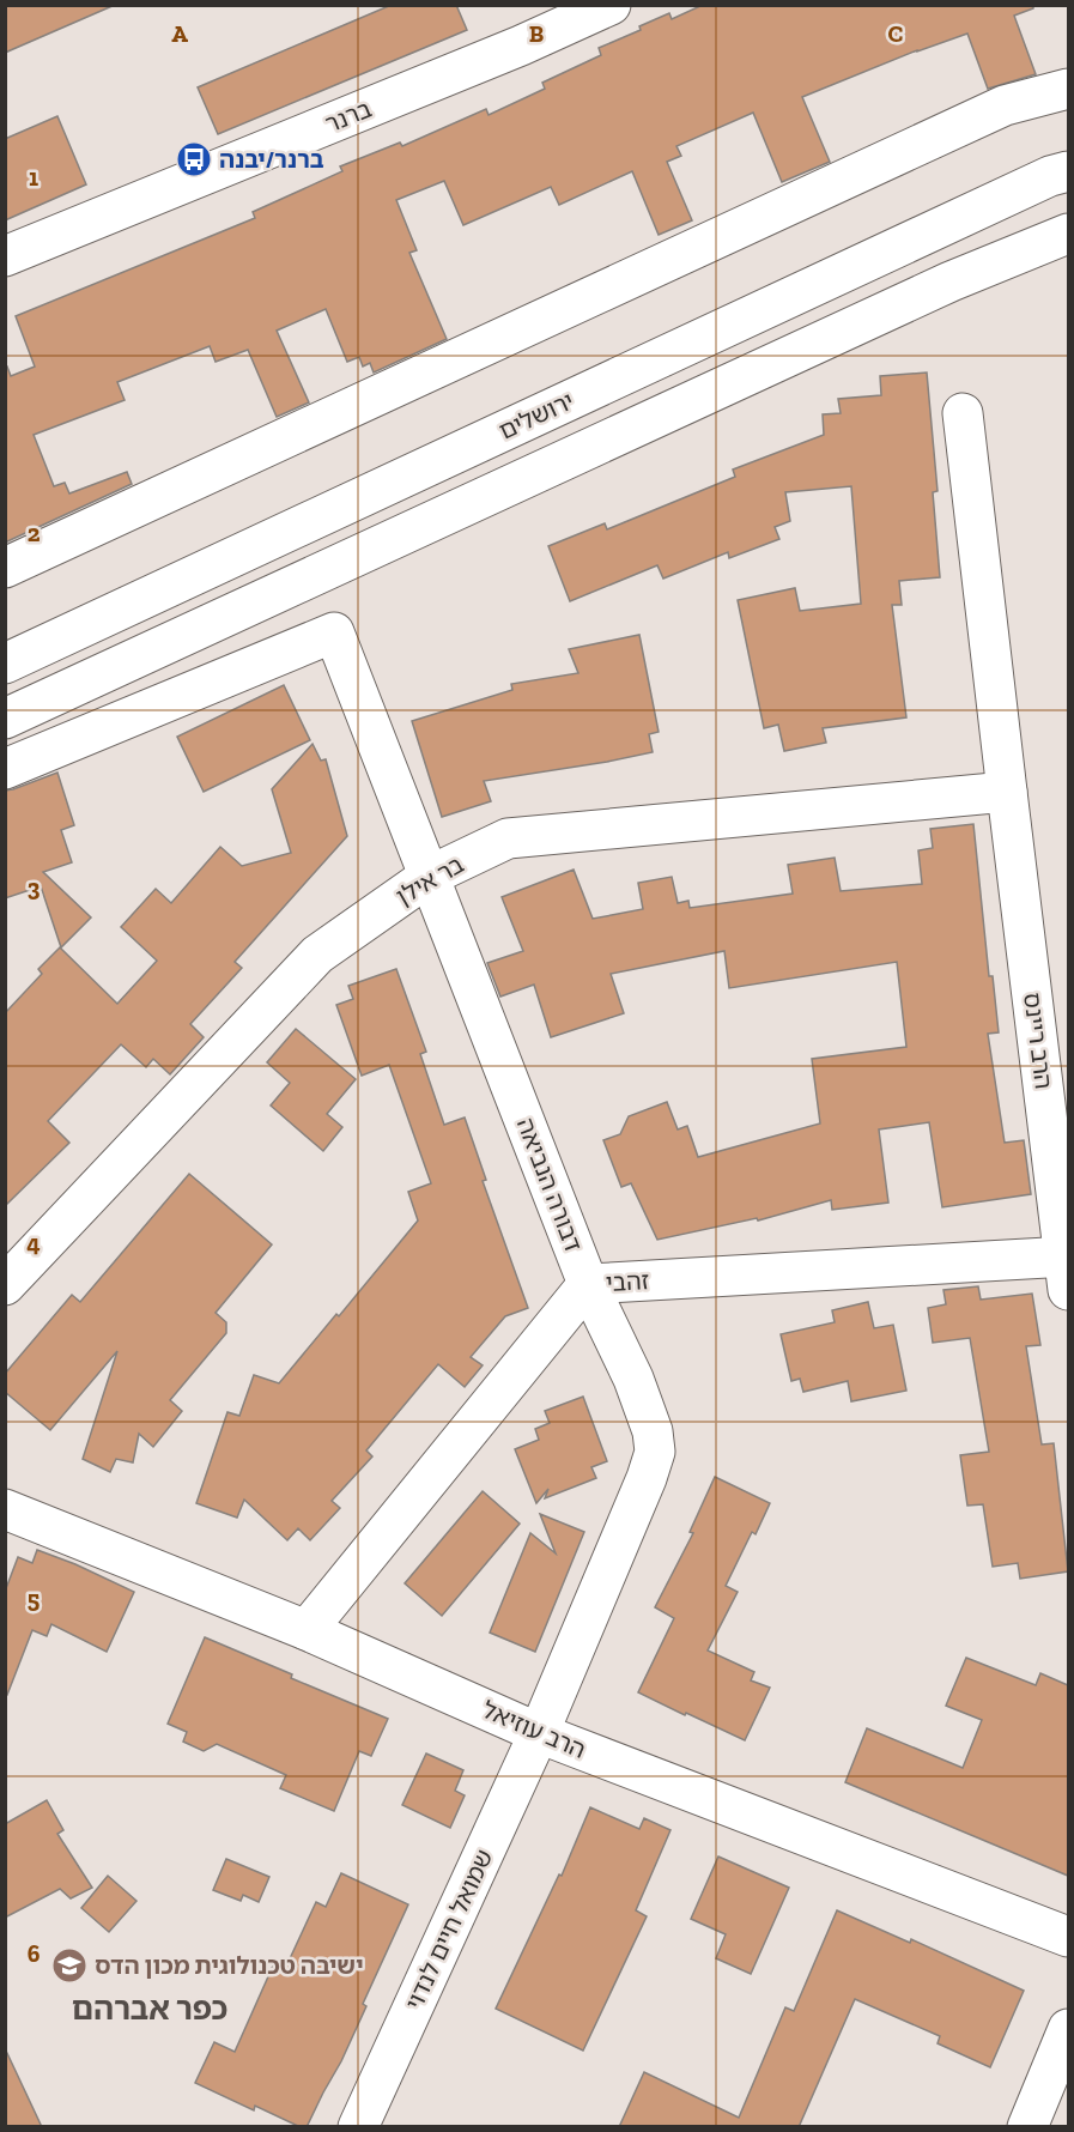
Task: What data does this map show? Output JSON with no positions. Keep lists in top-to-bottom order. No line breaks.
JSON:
{"streets":{"main road":["ברנר","ירושלים","בר אילן","הרב ריינס","דבורה הנביאה","זהבי","הרב עוזיאל","שמואל חיים לנדוי"]},"crossings":[["בר אילן","הרב ריינס"],["בר אילן","דבורה הנביאה"],["הרב ריינס","זהבי"],["דבורה הנביאה","זהבי"],["דבורה הנביאה","הרב עוזיאל"],["דבורה הנביאה","שמואל חיים לנדוי"],["זהבי","הרב עוזיאל"],["הרב עוזיאל","שמואל חיים לנדוי"]],"districts":["כפר אברהם"],"places":{"bus stop":["ברנר/יבנה"],"school or university":["ישיבה טכנולוגית מכון הדס"]},"grid":{"columns":["A","B","C"],"rows":["1","2","3","4","5","6"]}}
